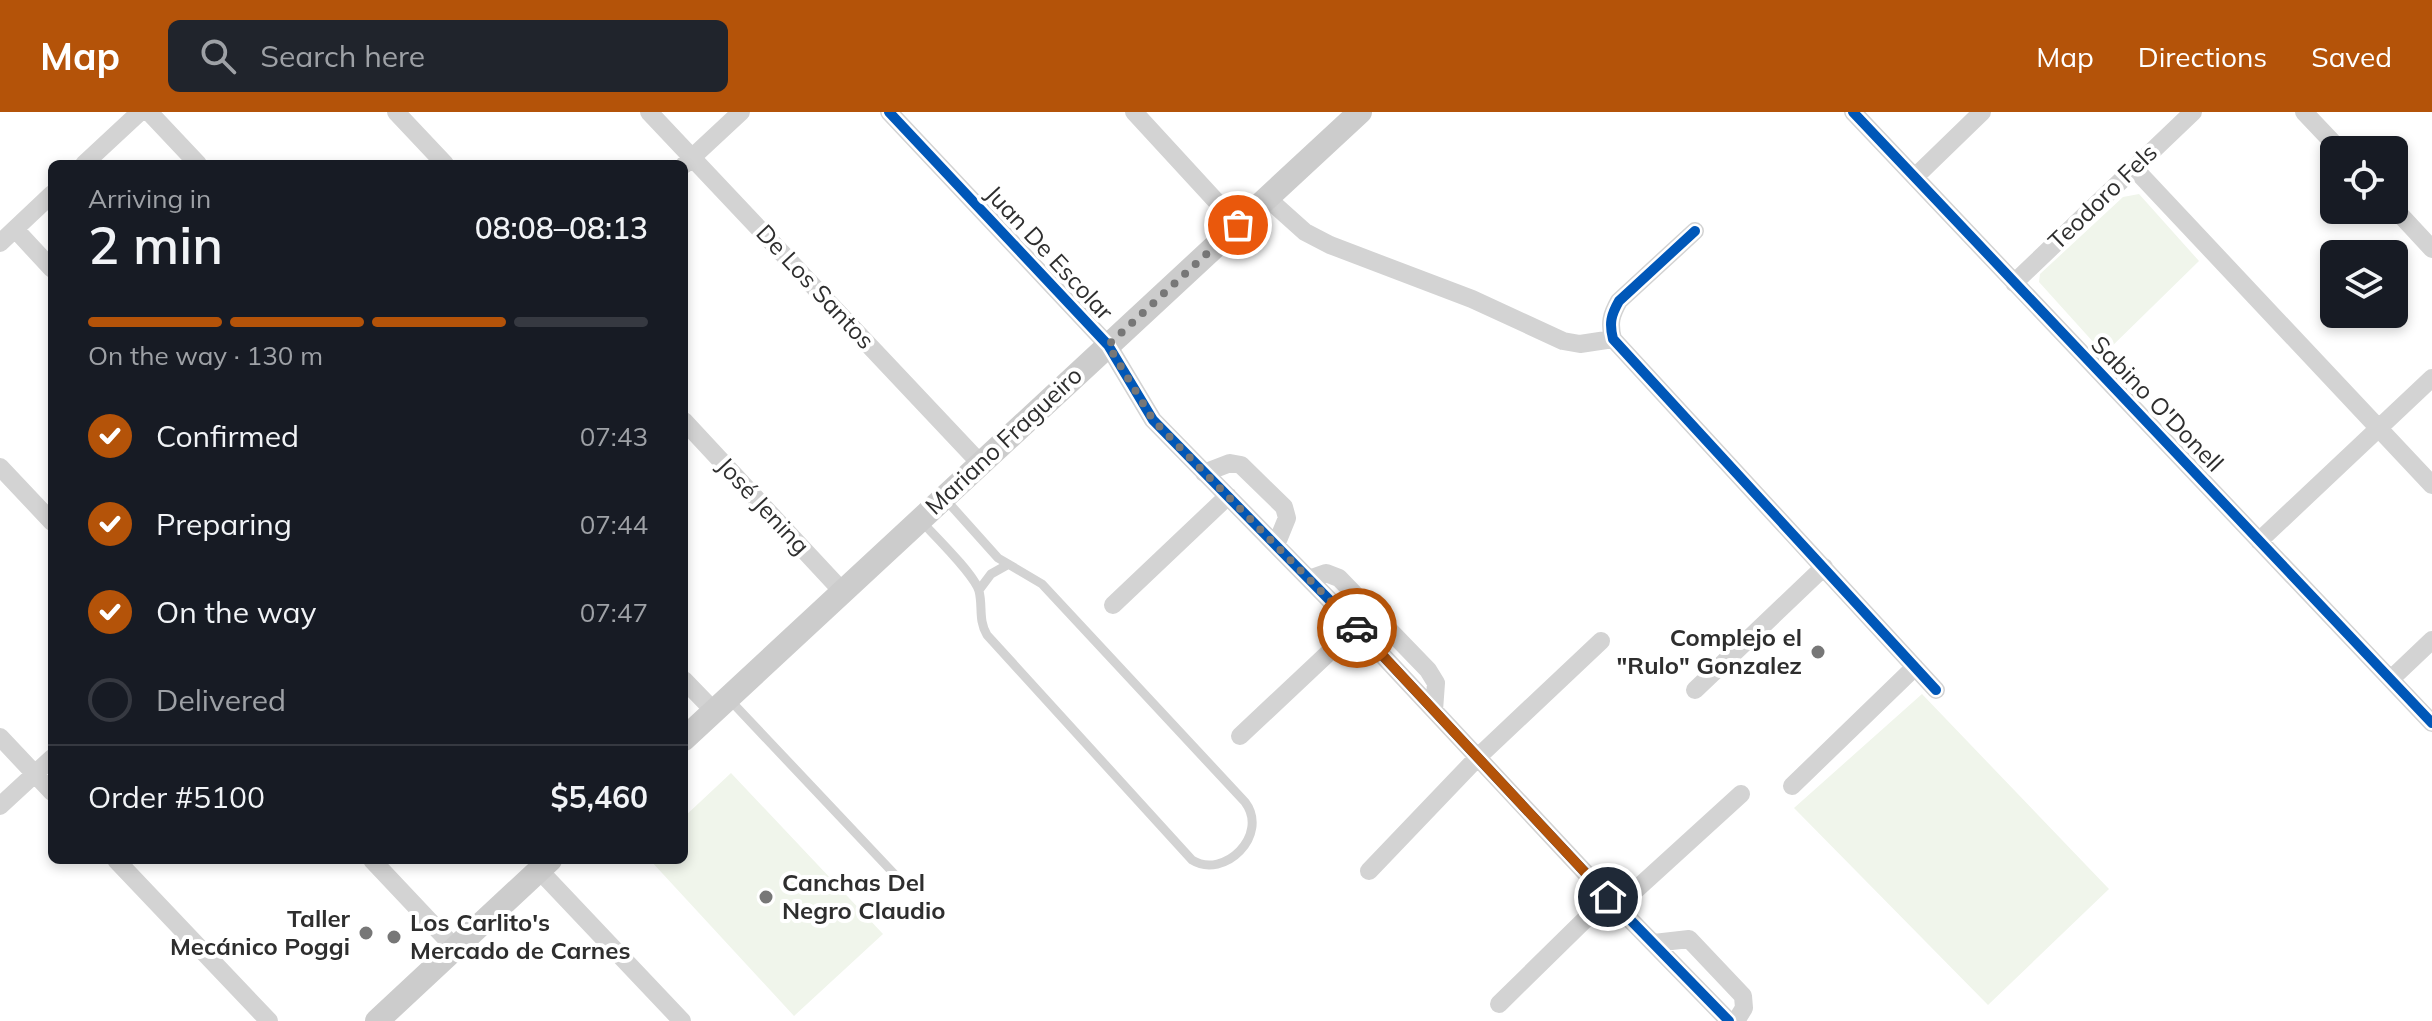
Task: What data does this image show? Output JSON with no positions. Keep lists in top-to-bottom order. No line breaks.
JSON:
{"streets":{"main road":["Mariano Fragueiro"],"street":["Teodoro Fels","Juan De Escolar","De Los Santos","Sabino O'Donell","José Jening"]},"crossings":[["Teodoro Fels","Sabino O'Donell"],["Juan De Escolar","Mariano Fragueiro"],["De Los Santos","Mariano Fragueiro"],["Mariano Fragueiro","José Jening"]],"places":["Complejo el \"Rulo\" Gonzalez","Canchas Del Negro Claudio","Taller Mecánico Poggi","Los Carlito's Mercado de Carnes"],"page":{"header":"Map","search":"Search here","nav":["Map","Directions","Saved"],"heading":["2 min","Arriving in","08:08–08:13"],"panel":["Order #5100","$5,460"],"bar":"On the way · 130 m","list":[["Confirmed","07:43"],["Preparing","07:44"],["On the way","07:47"],"Delivered"]}}
